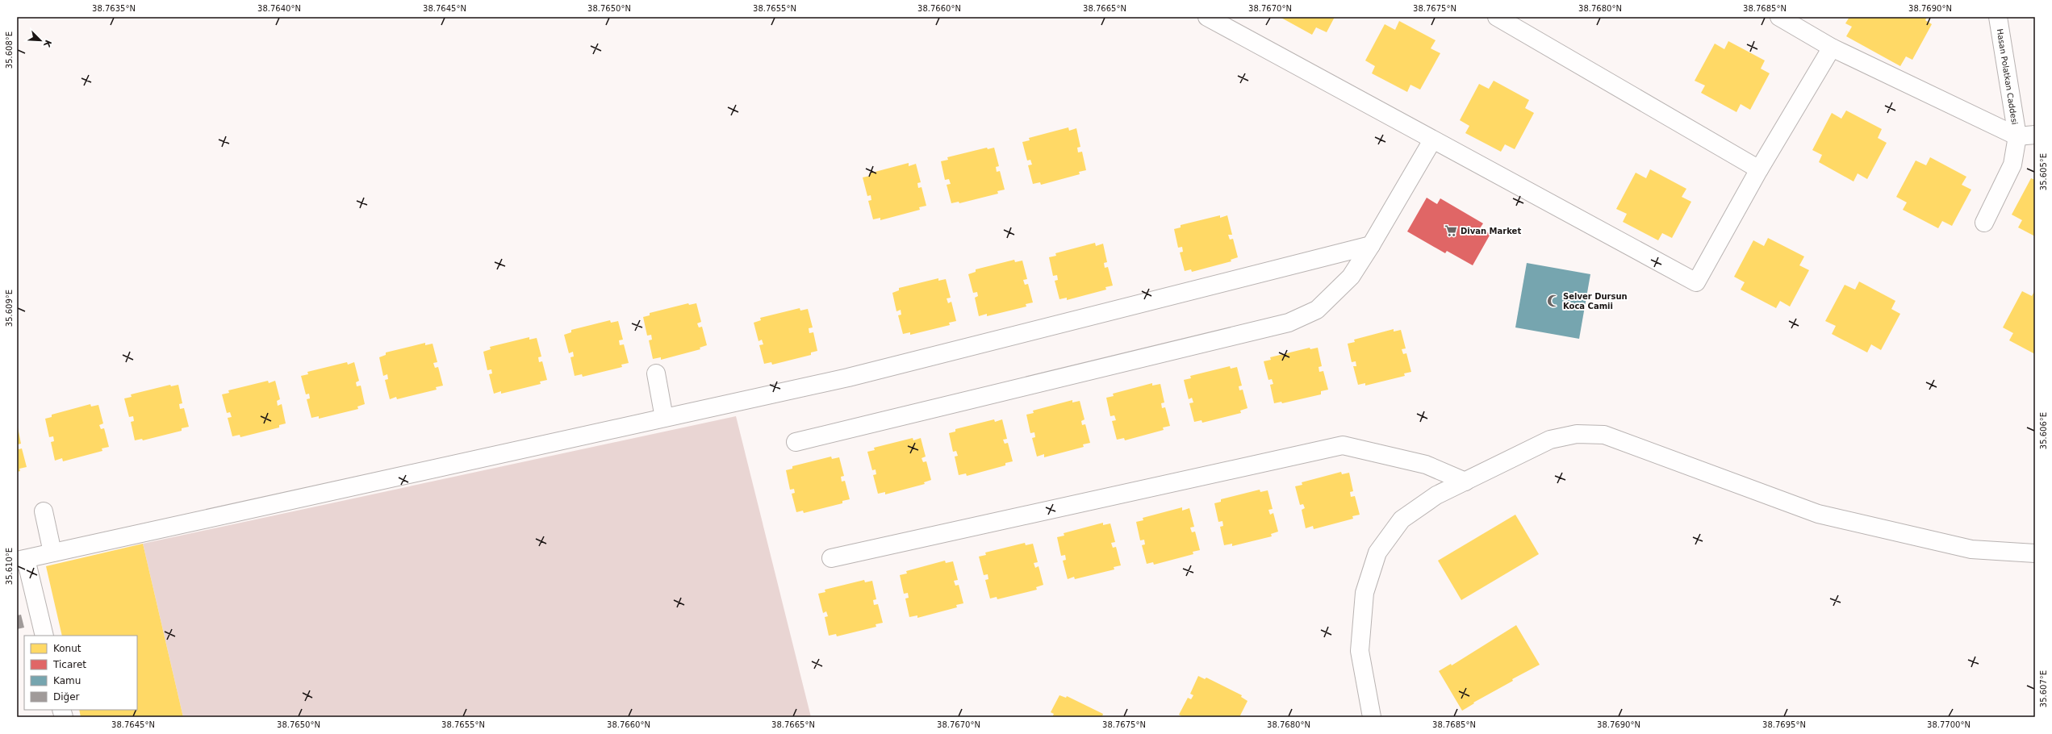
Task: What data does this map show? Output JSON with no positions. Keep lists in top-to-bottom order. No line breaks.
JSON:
{"streets":{"street":["Hasan Polatkan Caddesi"]},"places":{"supermarket":["Divan Market"],"mosque":["Selver Dursun Koca Camii"]},"legend":["Konut","Ticaret","Kamu","Diğer"],"north":"bottom right","coordinates":["38.7635°N","38.7640°N","38.7645°N","38.7650°N","38.7655°N","38.7660°N","38.7665°N","38.7670°N","38.7675°N","38.7680°N","38.7685°N","38.7690°N","35.608°E","35.605°E","35.609°E","35.606°E","35.610°E","35.607°E","38.7695°N","38.7700°N"]}
